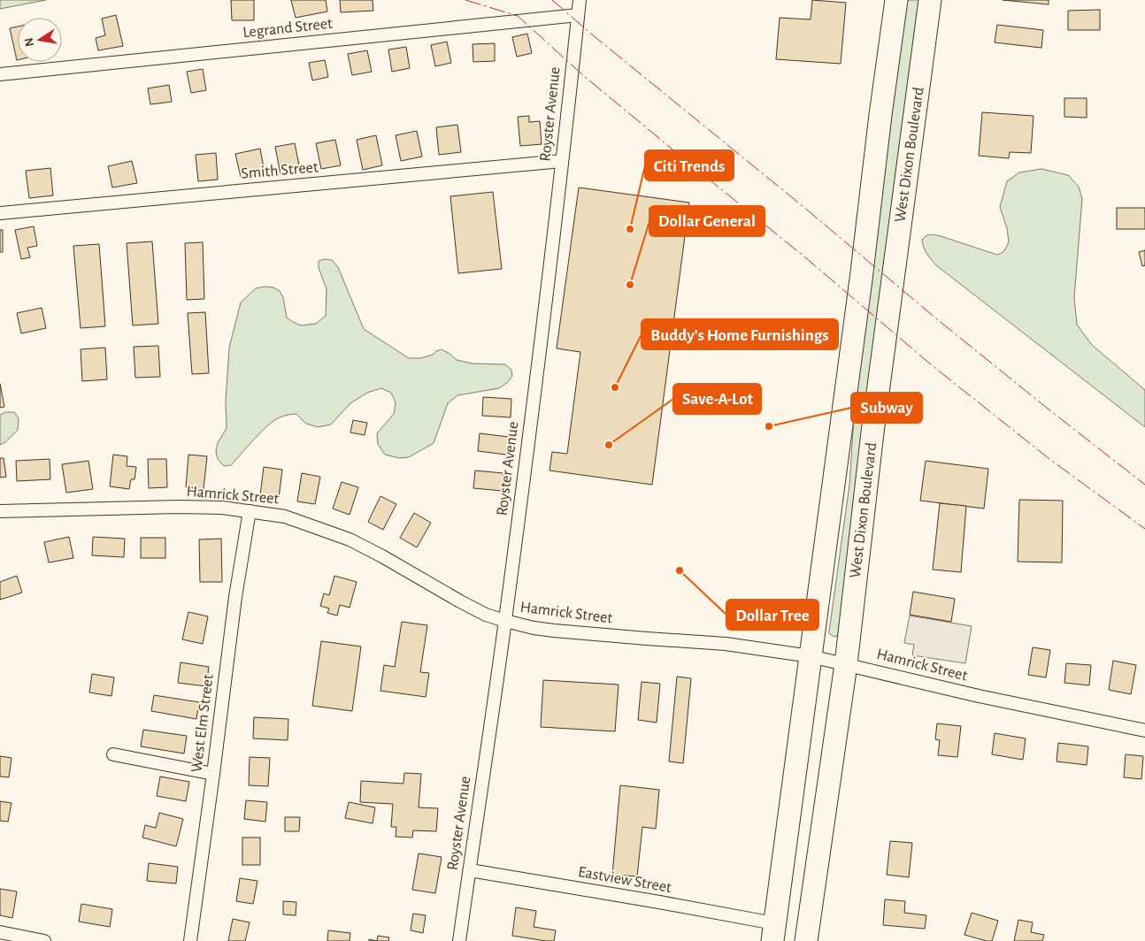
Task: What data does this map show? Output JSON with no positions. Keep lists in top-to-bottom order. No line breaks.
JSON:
{"streets":{"highway":["West Dixon Boulevard"],"street":["Legrand Street","Royster Avenue","Smith Street","Hamrick Street","West Elm Street","Eastview Street"]},"crossings":[["Legrand Street","Royster Avenue"],["Royster Avenue","Smith Street"],["Royster Avenue","Hamrick Street"],["Royster Avenue","Eastview Street"],["West Dixon Boulevard","Hamrick Street"],["West Dixon Boulevard","Eastview Street"],["Hamrick Street","West Elm Street"]],"places":["Citi Trends","Dollar General","Buddy's Home Furnishings","Subway","Save-A-Lot","Dollar Tree"],"north":"left"}
